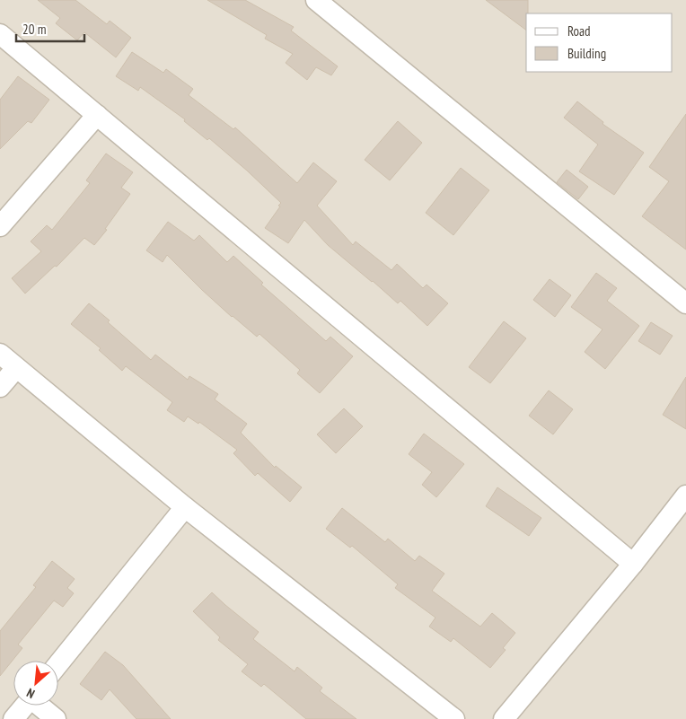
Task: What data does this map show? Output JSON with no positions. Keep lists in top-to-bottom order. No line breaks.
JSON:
{"legend":["Road","Building"],"scale_bar":"20 m","north":"bottom left"}
